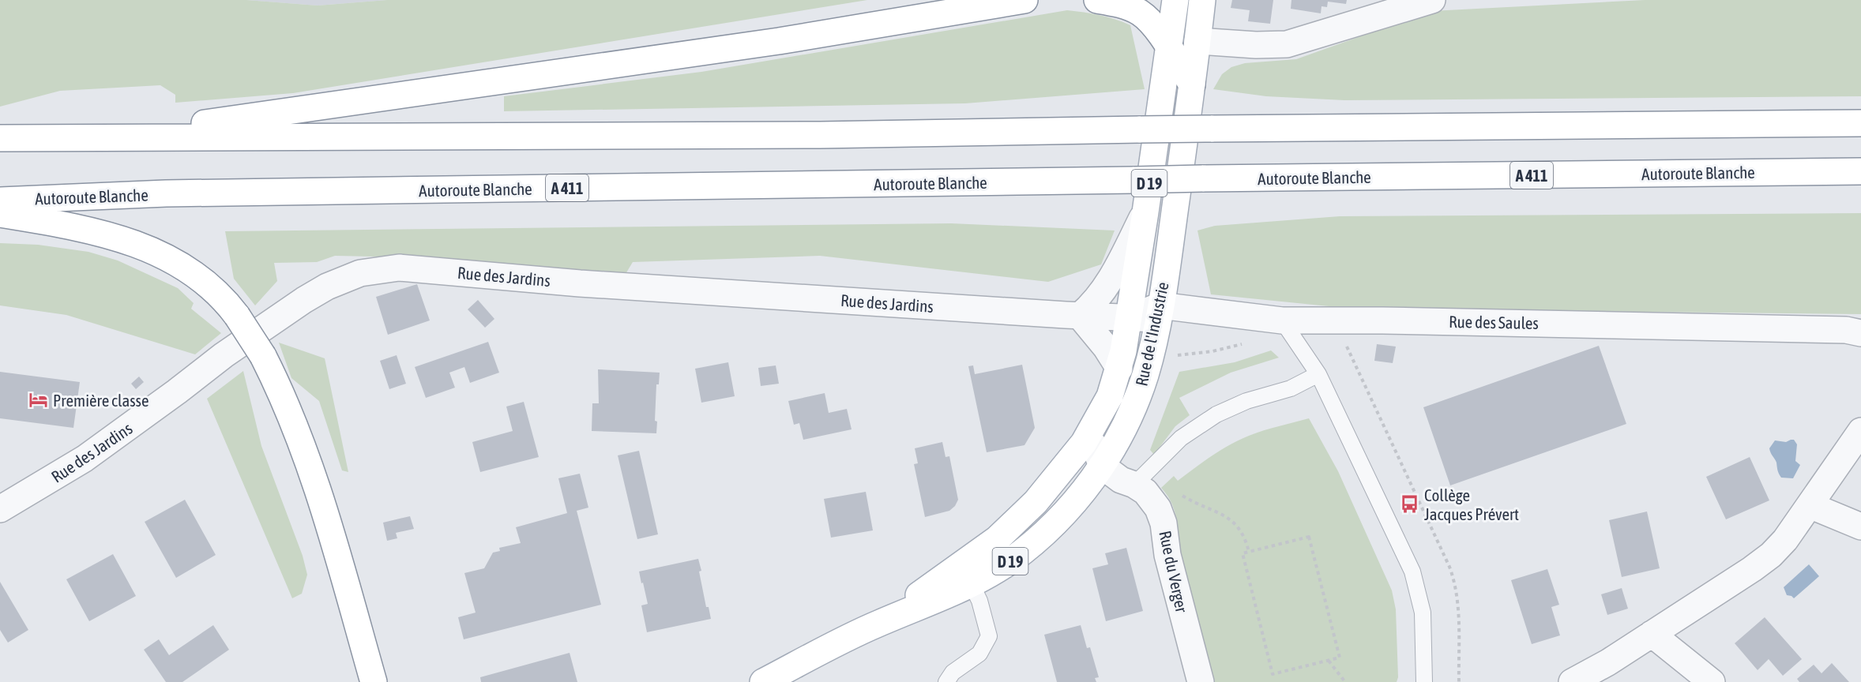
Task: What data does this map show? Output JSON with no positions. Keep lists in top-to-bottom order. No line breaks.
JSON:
{"streets":{"main road":["Autoroute Blanche","A 411","D 19","Rue de l'Industrie"],"street":["Rue des Jardins","Rue des Saules","Rue du Verger"]},"crossings":[["Rue des Jardins","Rue des Saules"],["Rue des Jardins","Rue de l'Industrie"],["Rue des Saules","Rue de l'Industrie"],["Rue de l'Industrie","Rue du Verger"]],"places":{"hotel":["Première classe"],"bus stop":["Collège Jacques Prévert"]}}
